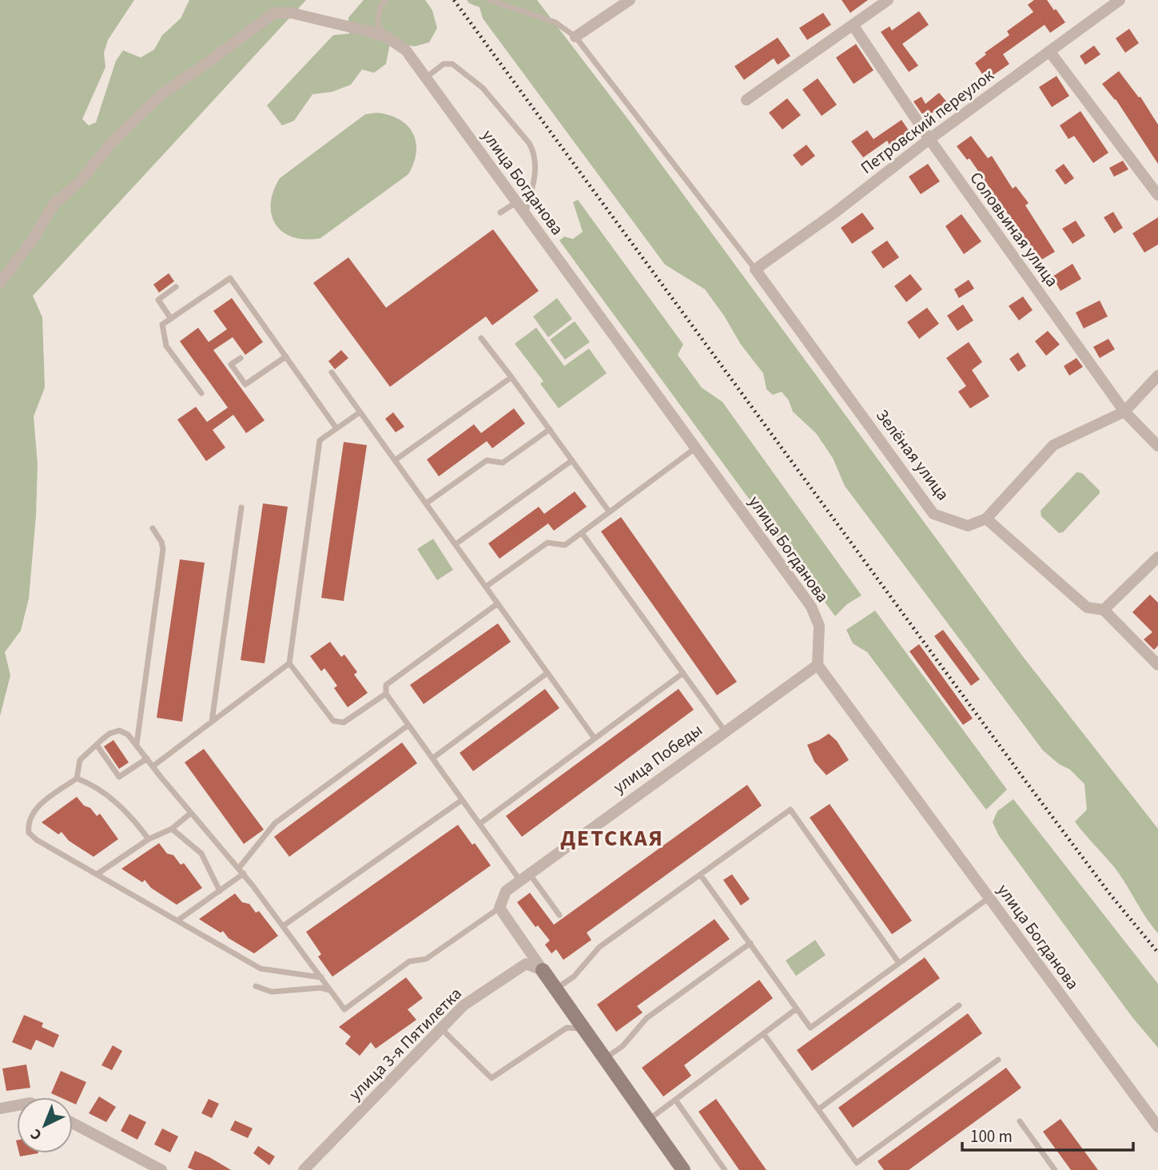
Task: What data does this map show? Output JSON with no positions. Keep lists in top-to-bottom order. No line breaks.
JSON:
{"streets":{"street":["Петровский переулок","улица Богданова","Соловьиная улица","Зелёная улица","улица Победы","улица 3-я Пятилетка"]},"crossings":[["Петровский переулок","Соловьиная улица"],["Петровский переулок","Зелёная улица"],["улица Богданова","улица Победы"]],"districts":["ДЕТСКАЯ"],"scale_bar":"100 m","north":"bottom left"}
